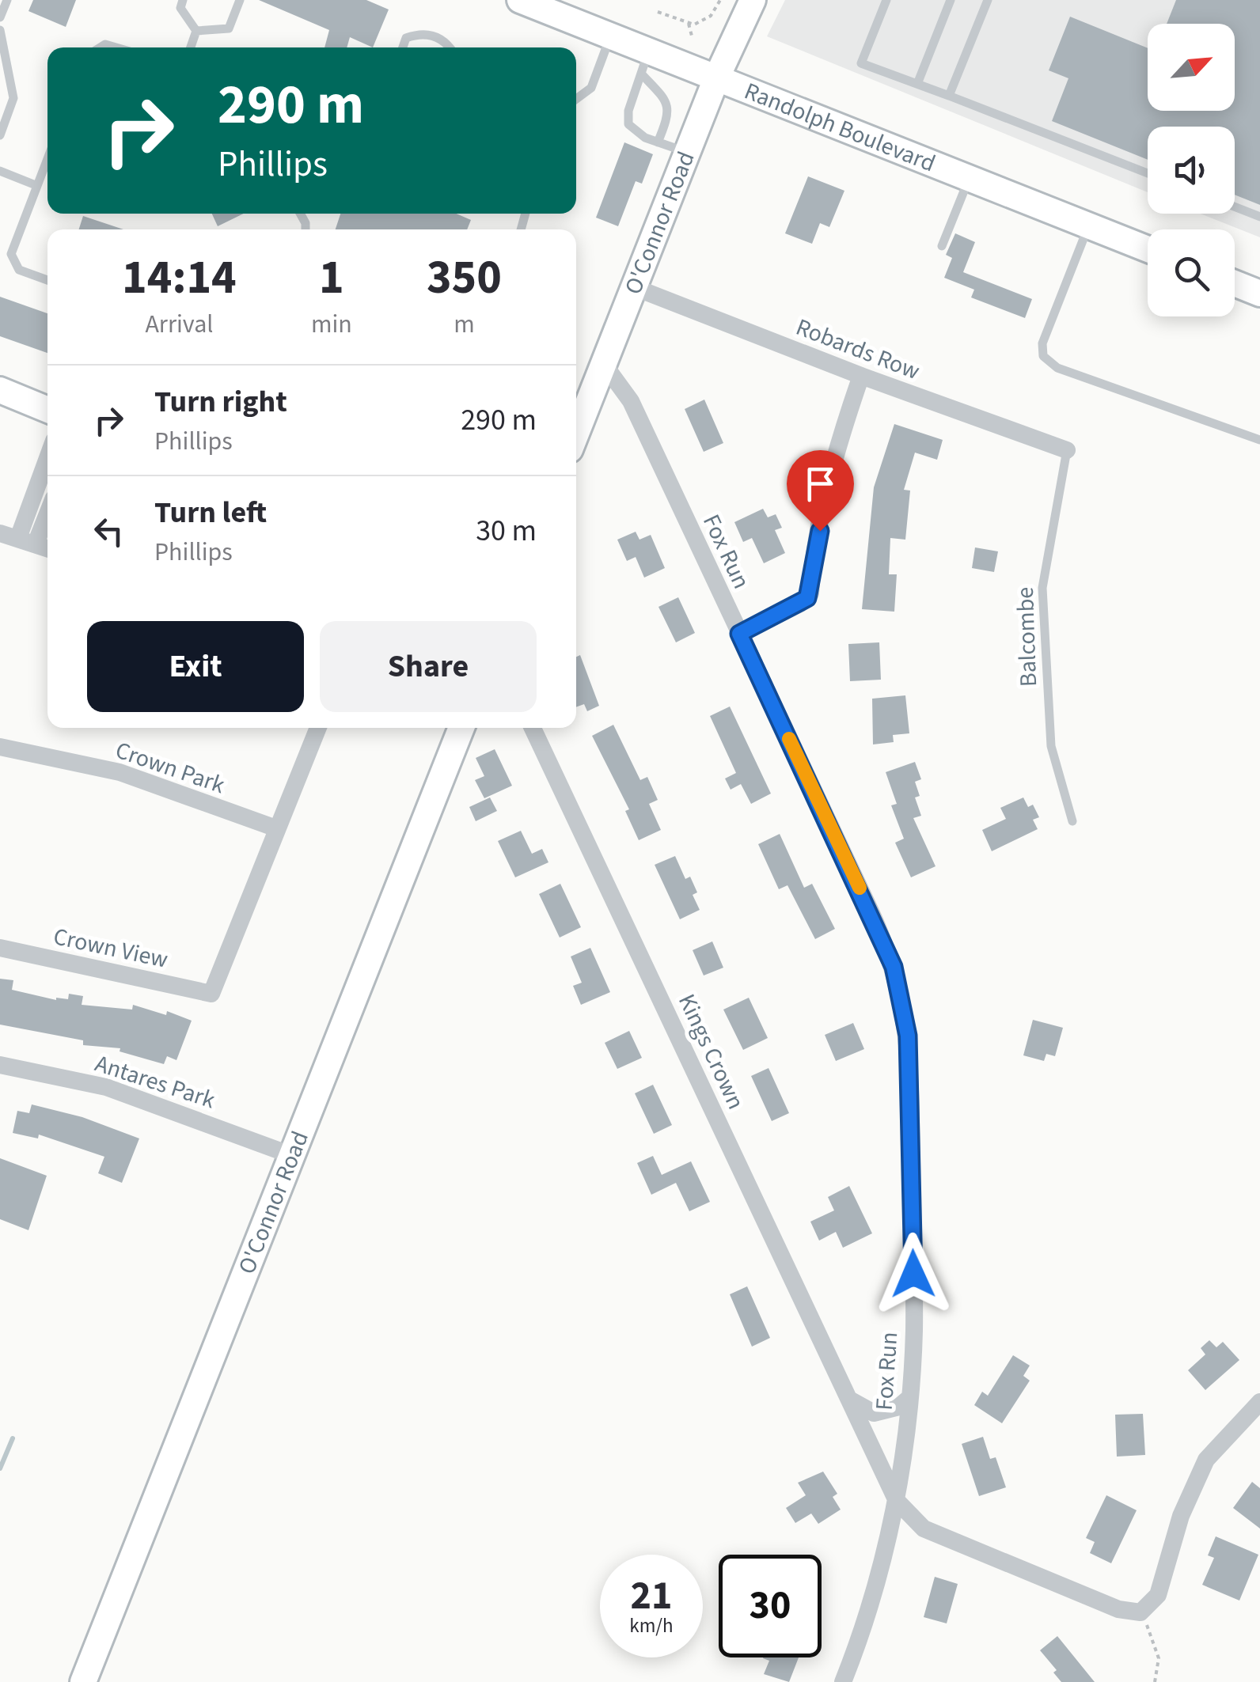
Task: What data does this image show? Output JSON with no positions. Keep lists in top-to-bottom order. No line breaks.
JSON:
{"streets":{"main road":["Randolph Boulevard","O'Connor Road"],"street":["Robards Row","Fox Run","Crown Park","Crown View","Kings Crown","Antares Park"],"lane":["Balcombe"]},"crossings":[["Randolph Boulevard","O'Connor Road"],["O'Connor Road","Robards Row"],["O'Connor Road","Fox Run"],["O'Connor Road","Antares Park"],["Robards Row","Balcombe"],["Fox Run","Kings Crown"],["Crown Park","Crown View"]],"north":"top right","page":{"turn":["290 m","Phillips"],"eta":["14:14","Arrival","1","min","350","m"],"list":[{"name":"Turn right","note":"Phillips","value":"290 m"},{"name":"Turn left","note":"Phillips","value":"30 m"}],"buttons":["Exit","Share"],"speed":"21 km/h","limit":"30"}}
